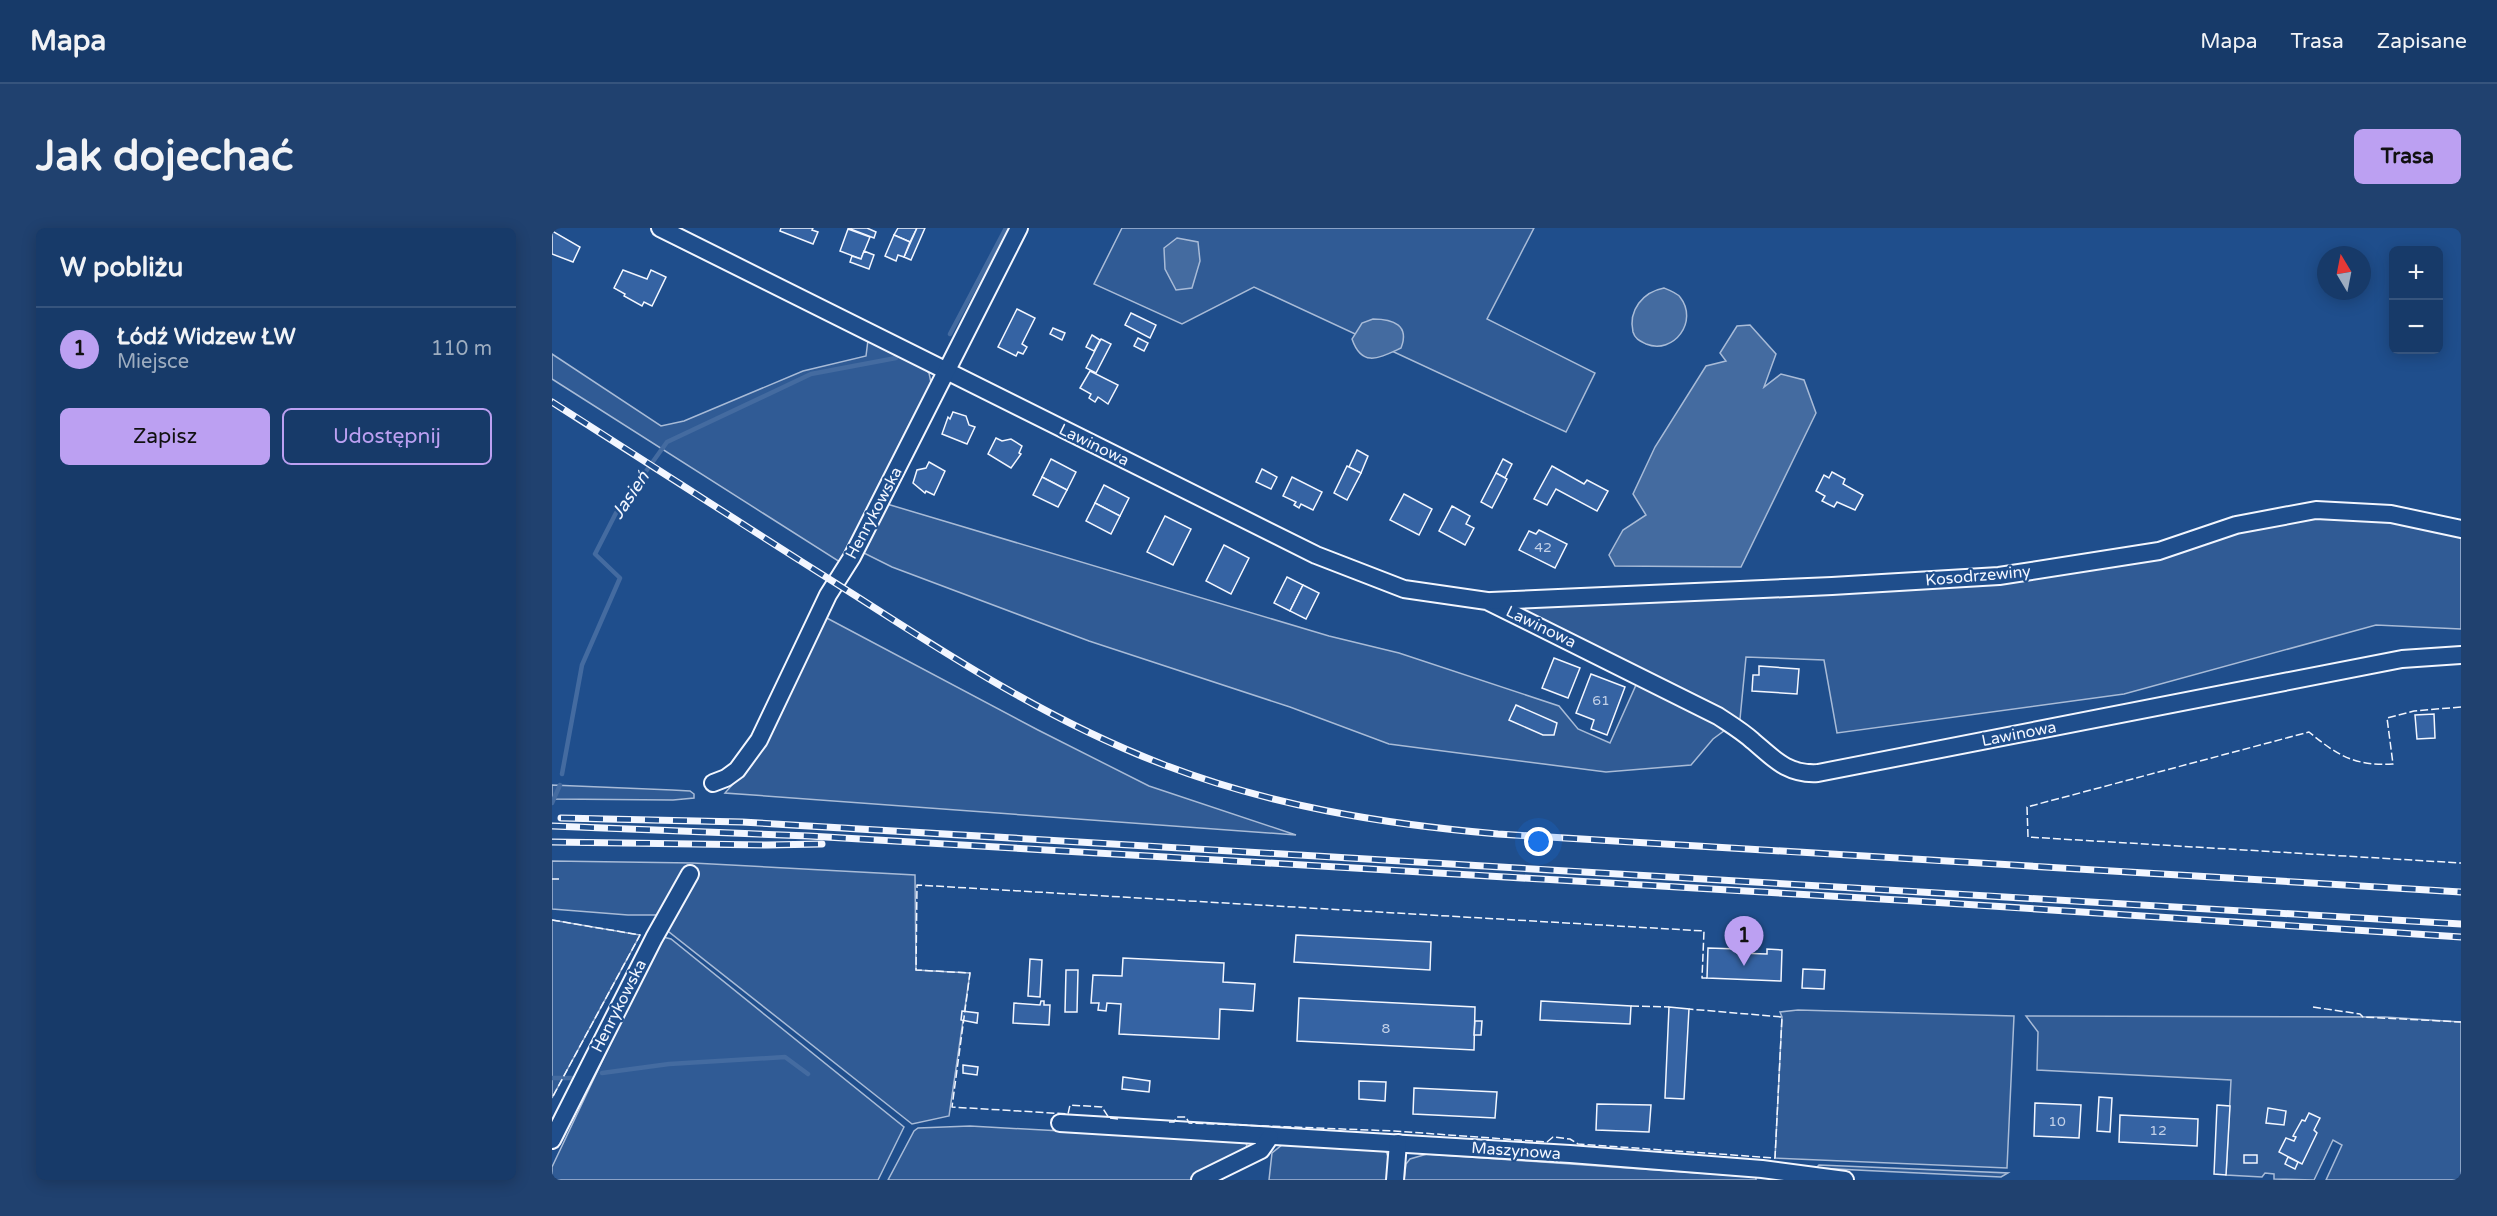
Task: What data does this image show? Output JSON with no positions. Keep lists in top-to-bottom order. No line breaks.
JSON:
{"streets":{"street":["Lawinowa","Henrykowska","Kosodrzewiny","Maszynowa"]},"crossings":[["Lawinowa","Henrykowska"],["Lawinowa","Kosodrzewiny"]],"water":["Jasień"],"house_numbers":["42","61","8","10","12"],"north":"top","page":{"header":"Mapa","nav":["Mapa","Trasa","Zapisane"],"buttons":["Trasa",["Zapisz","Udostępnij"]],"title":"Jak dojechać","heading":"W pobliżu","map_buttons":["+","−"],"list":[{"mark":"1","name":"Łódź Widzew ŁW","note":"Miejsce","value":"110 m"}],"pins":"1"}}
